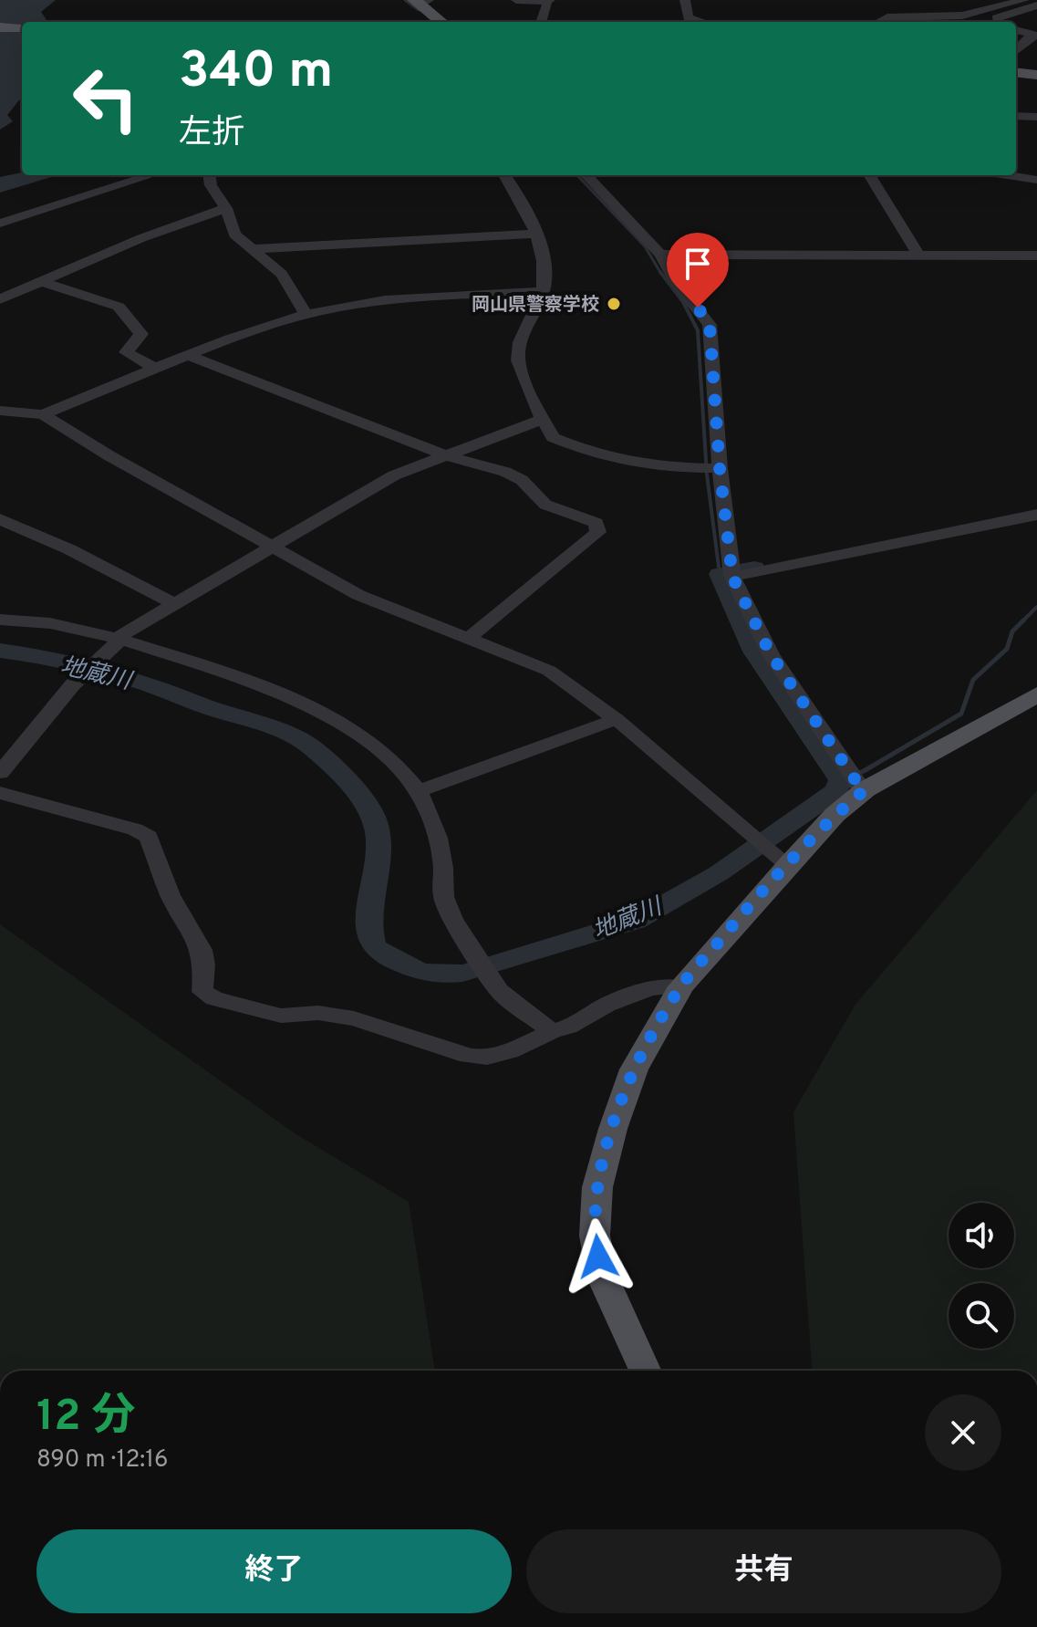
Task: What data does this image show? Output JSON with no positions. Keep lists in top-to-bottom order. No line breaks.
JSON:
{"water":["地蔵川"],"places":["岡山県警察学校"],"page":{"turn":["340 m","左折"],"heading":["12 分","890 m · 12:16"],"buttons":["終了","共有"]}}
